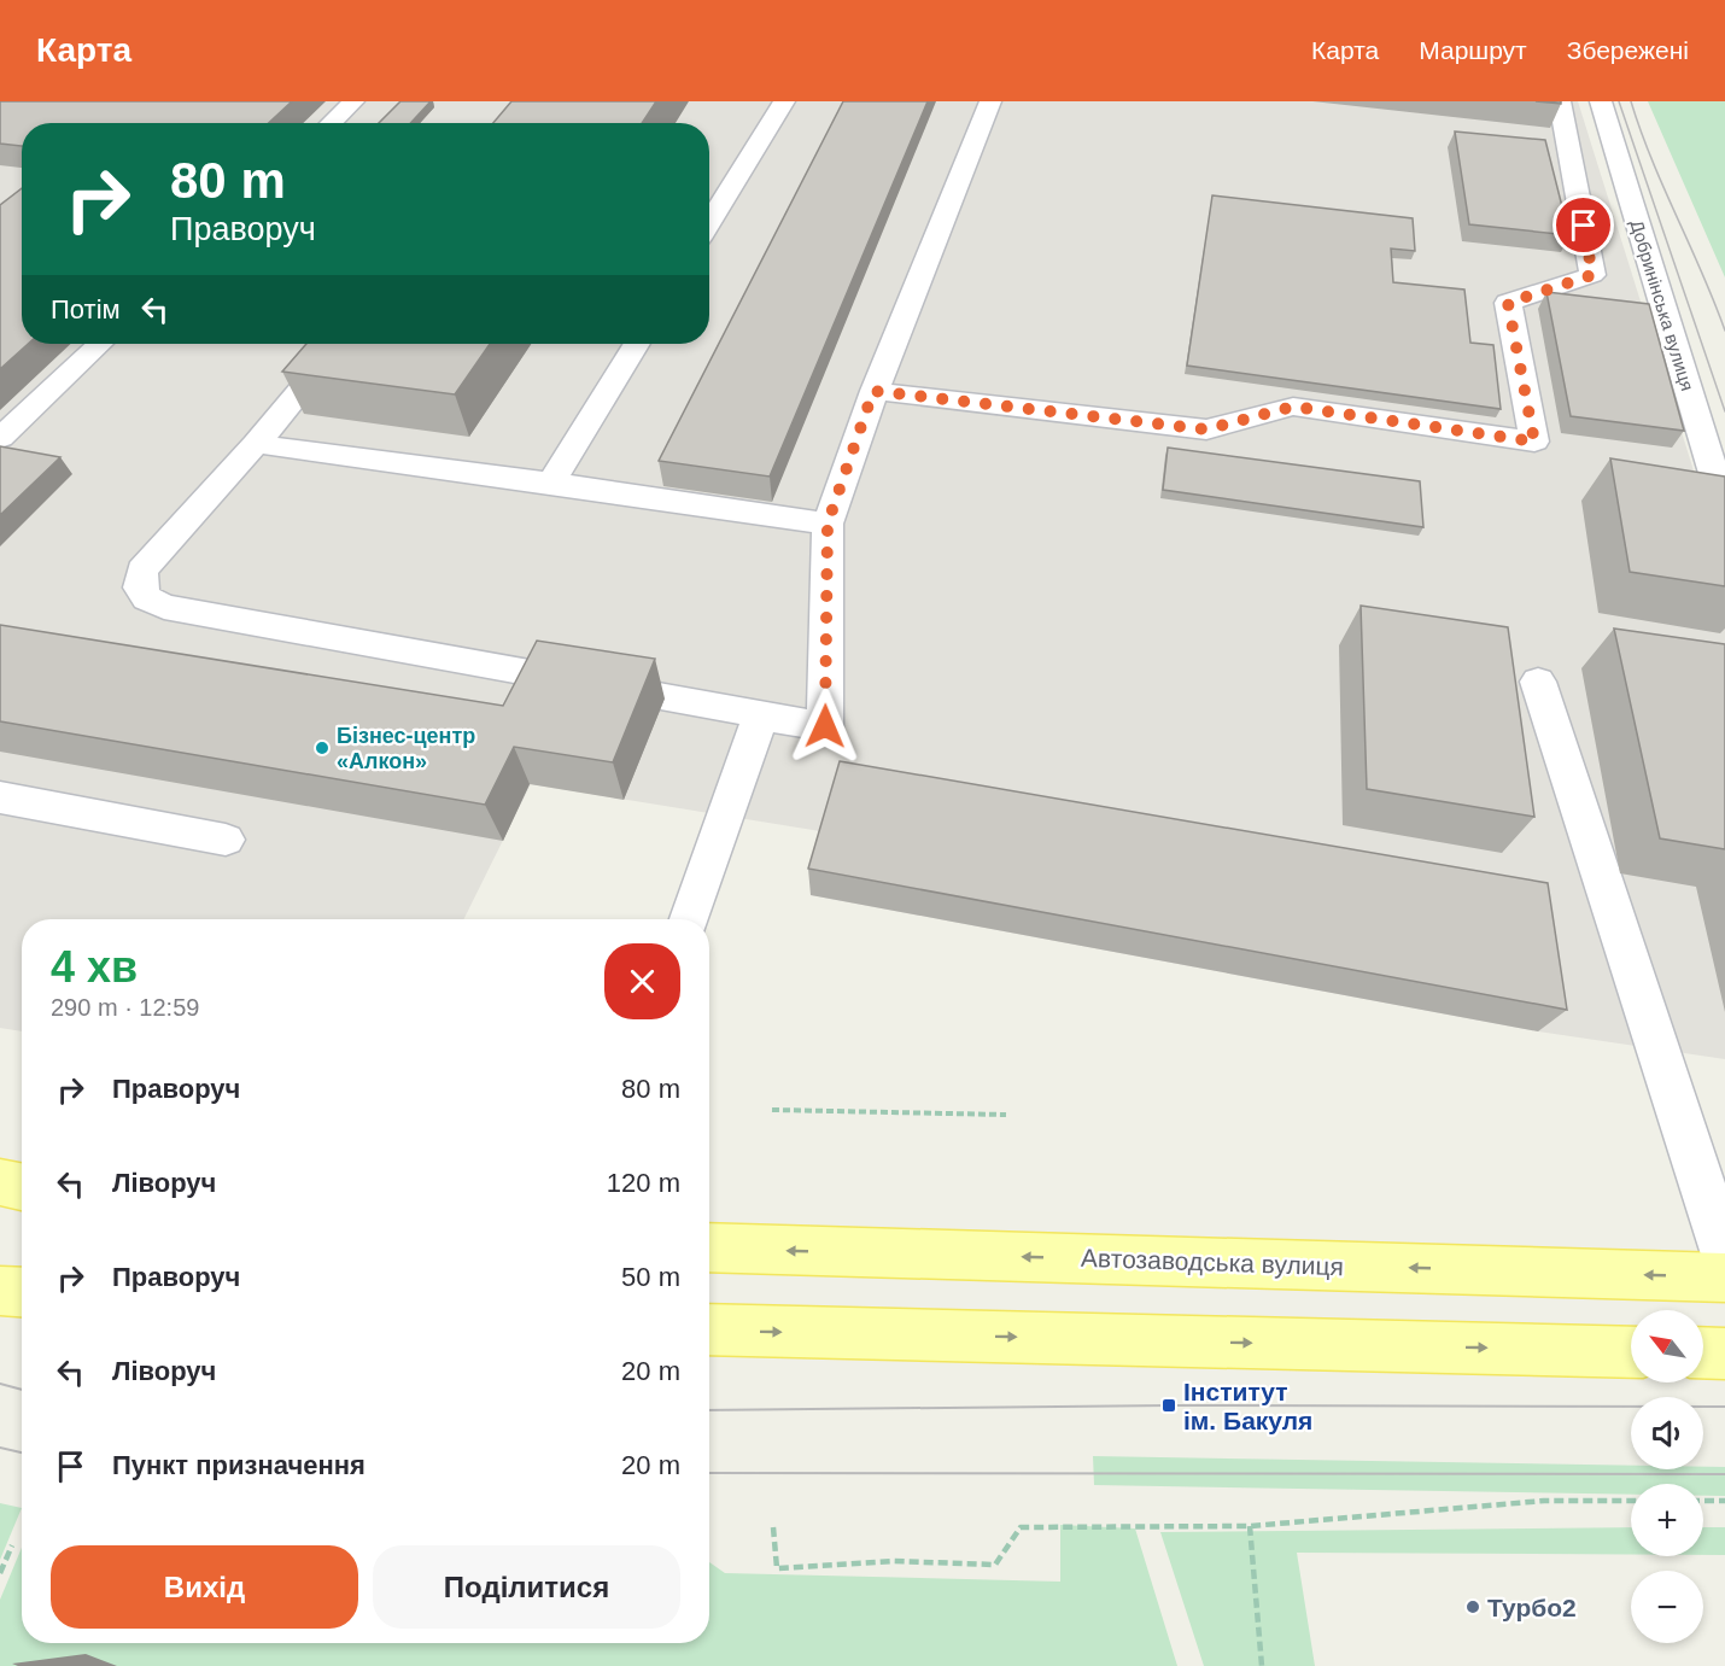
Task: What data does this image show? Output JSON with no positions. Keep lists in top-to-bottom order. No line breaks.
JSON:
{"streets":{"main road":["Автозаводська вулиця"],"street":["Добринінська вулиця"]},"places":{"other":["Бізнес-центр «Алкон»","Турбо2"],"transit":["Інститут ім. Бакуля"]},"north":"top left","page":{"header":"Карта","nav":["Карта","Маршрут","Збережені"],"turn":["80 m","Праворуч"],"then":"Потім","heading":["4 хв","290 m · 12:59"],"list":[{"name":"Праворуч","value":"80 m"},{"name":"Ліворуч","value":"120 m"},{"name":"Праворуч","value":"50 m"},{"name":"Ліворуч","value":"20 m"},{"name":"Пункт призначення","value":"20 m"}],"map_buttons":["+","−"],"buttons":["Вихід","Поділитися"]}}
